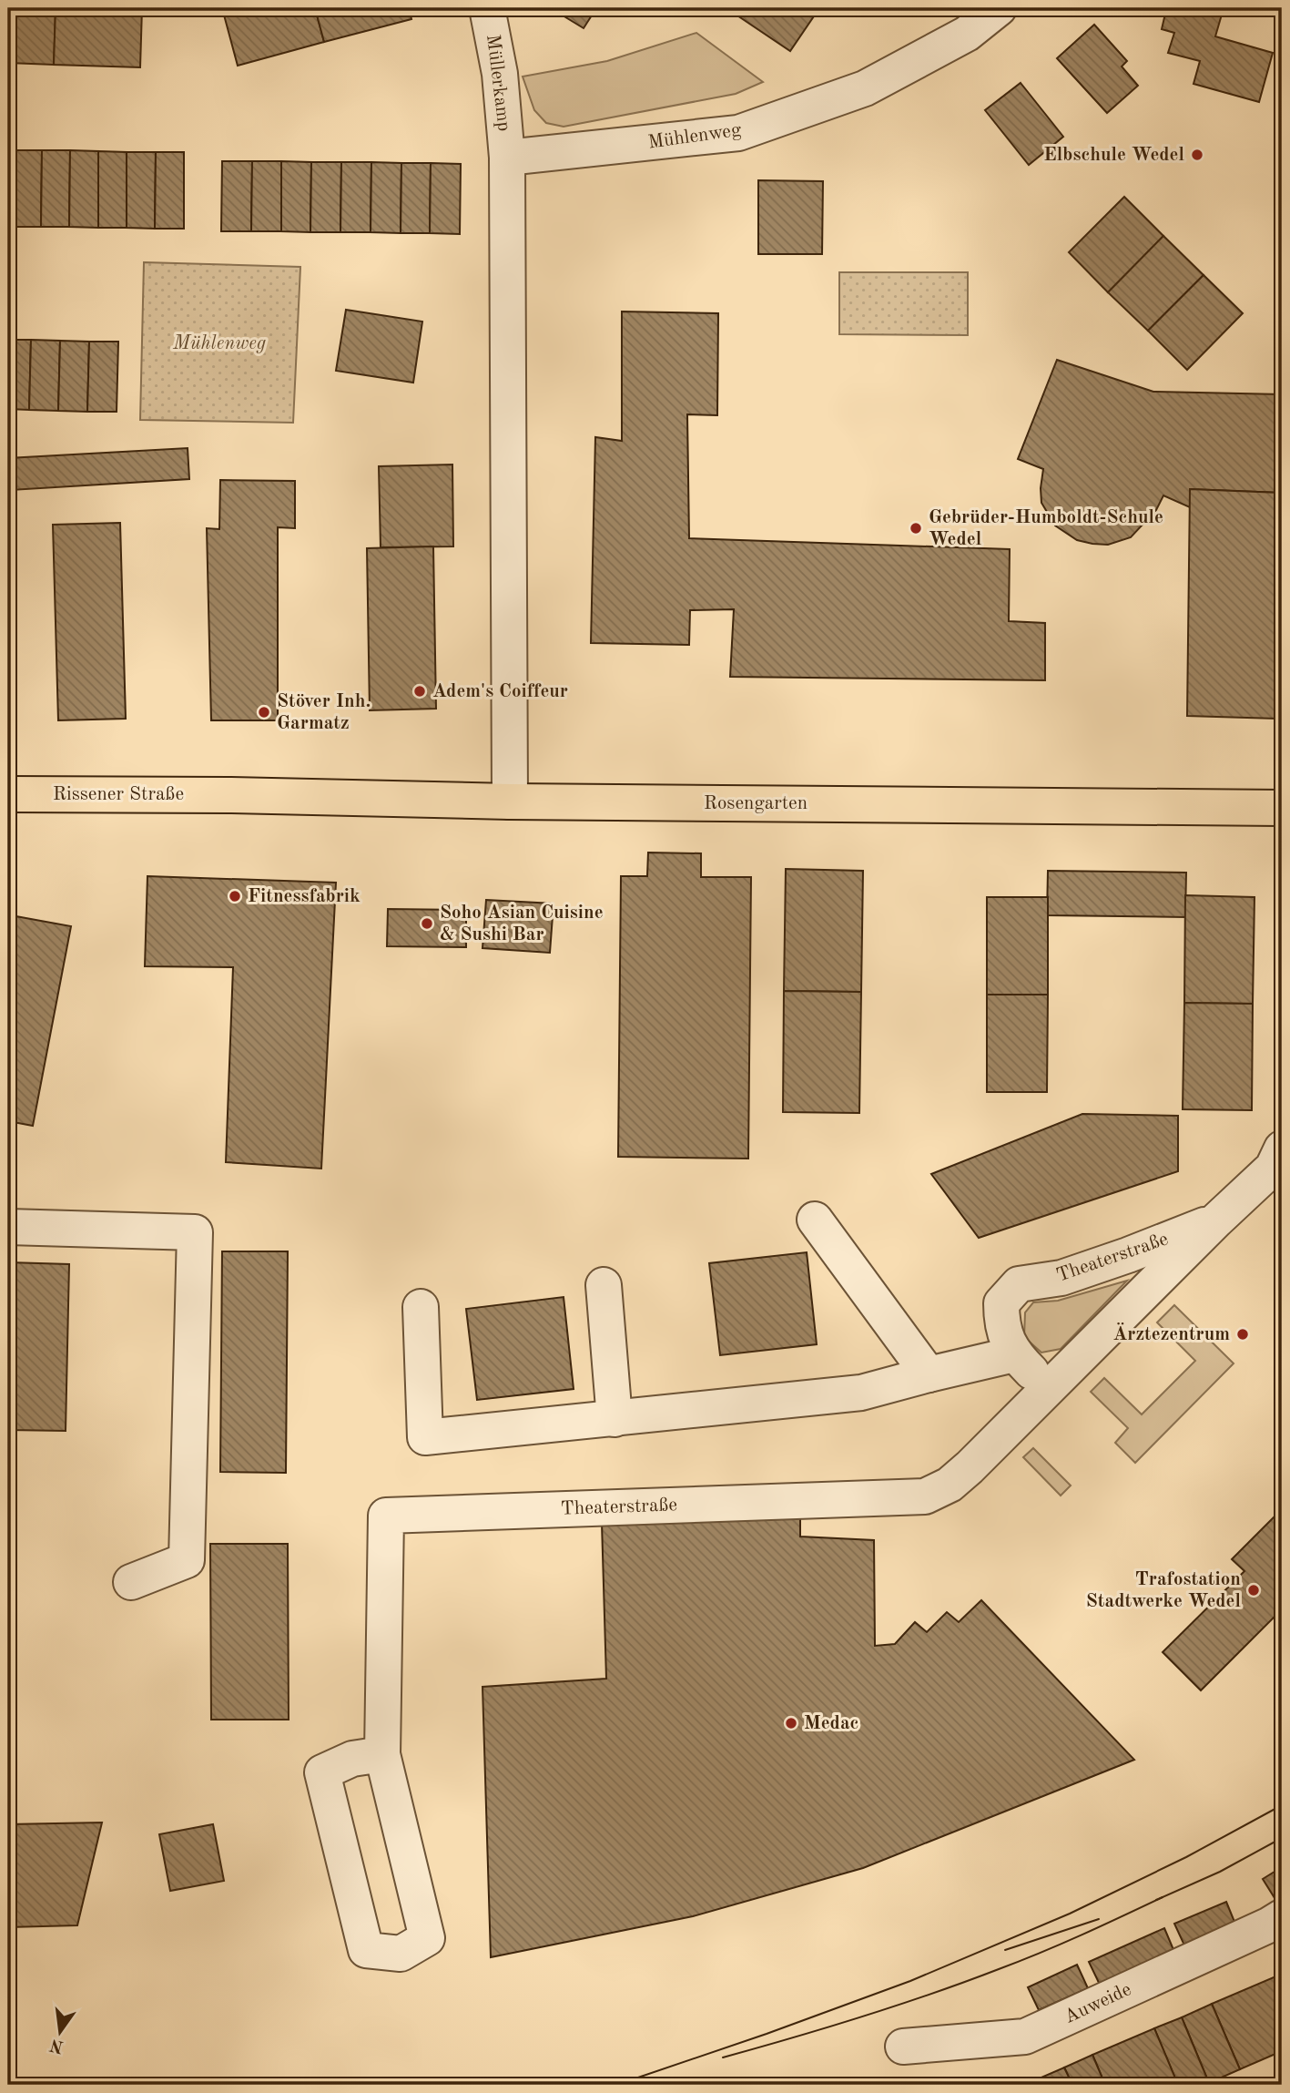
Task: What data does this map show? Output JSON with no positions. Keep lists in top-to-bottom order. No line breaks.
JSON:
{"streets":{"main road":["Rissener Straße","Rosengarten"],"street":["Müllerkamp","Mühlenweg","Theaterstraße","Auweide"]},"crossings":[["Müllerkamp","Mühlenweg"],["Rissener Straße","Rosengarten"]],"parks":["Mühlenweg"],"places":["Elbschule Wedel","Gebrüder-Humboldt-Schule Wedel","Adem's Coiffeur","Stöver Inh. Garmatz","Fitnessfabrik","Soho Asian Cuisine & Sushi Bar","Ärztezentrum","Trafostation Stadtwerke Wedel","Medac"],"north":"bottom"}
